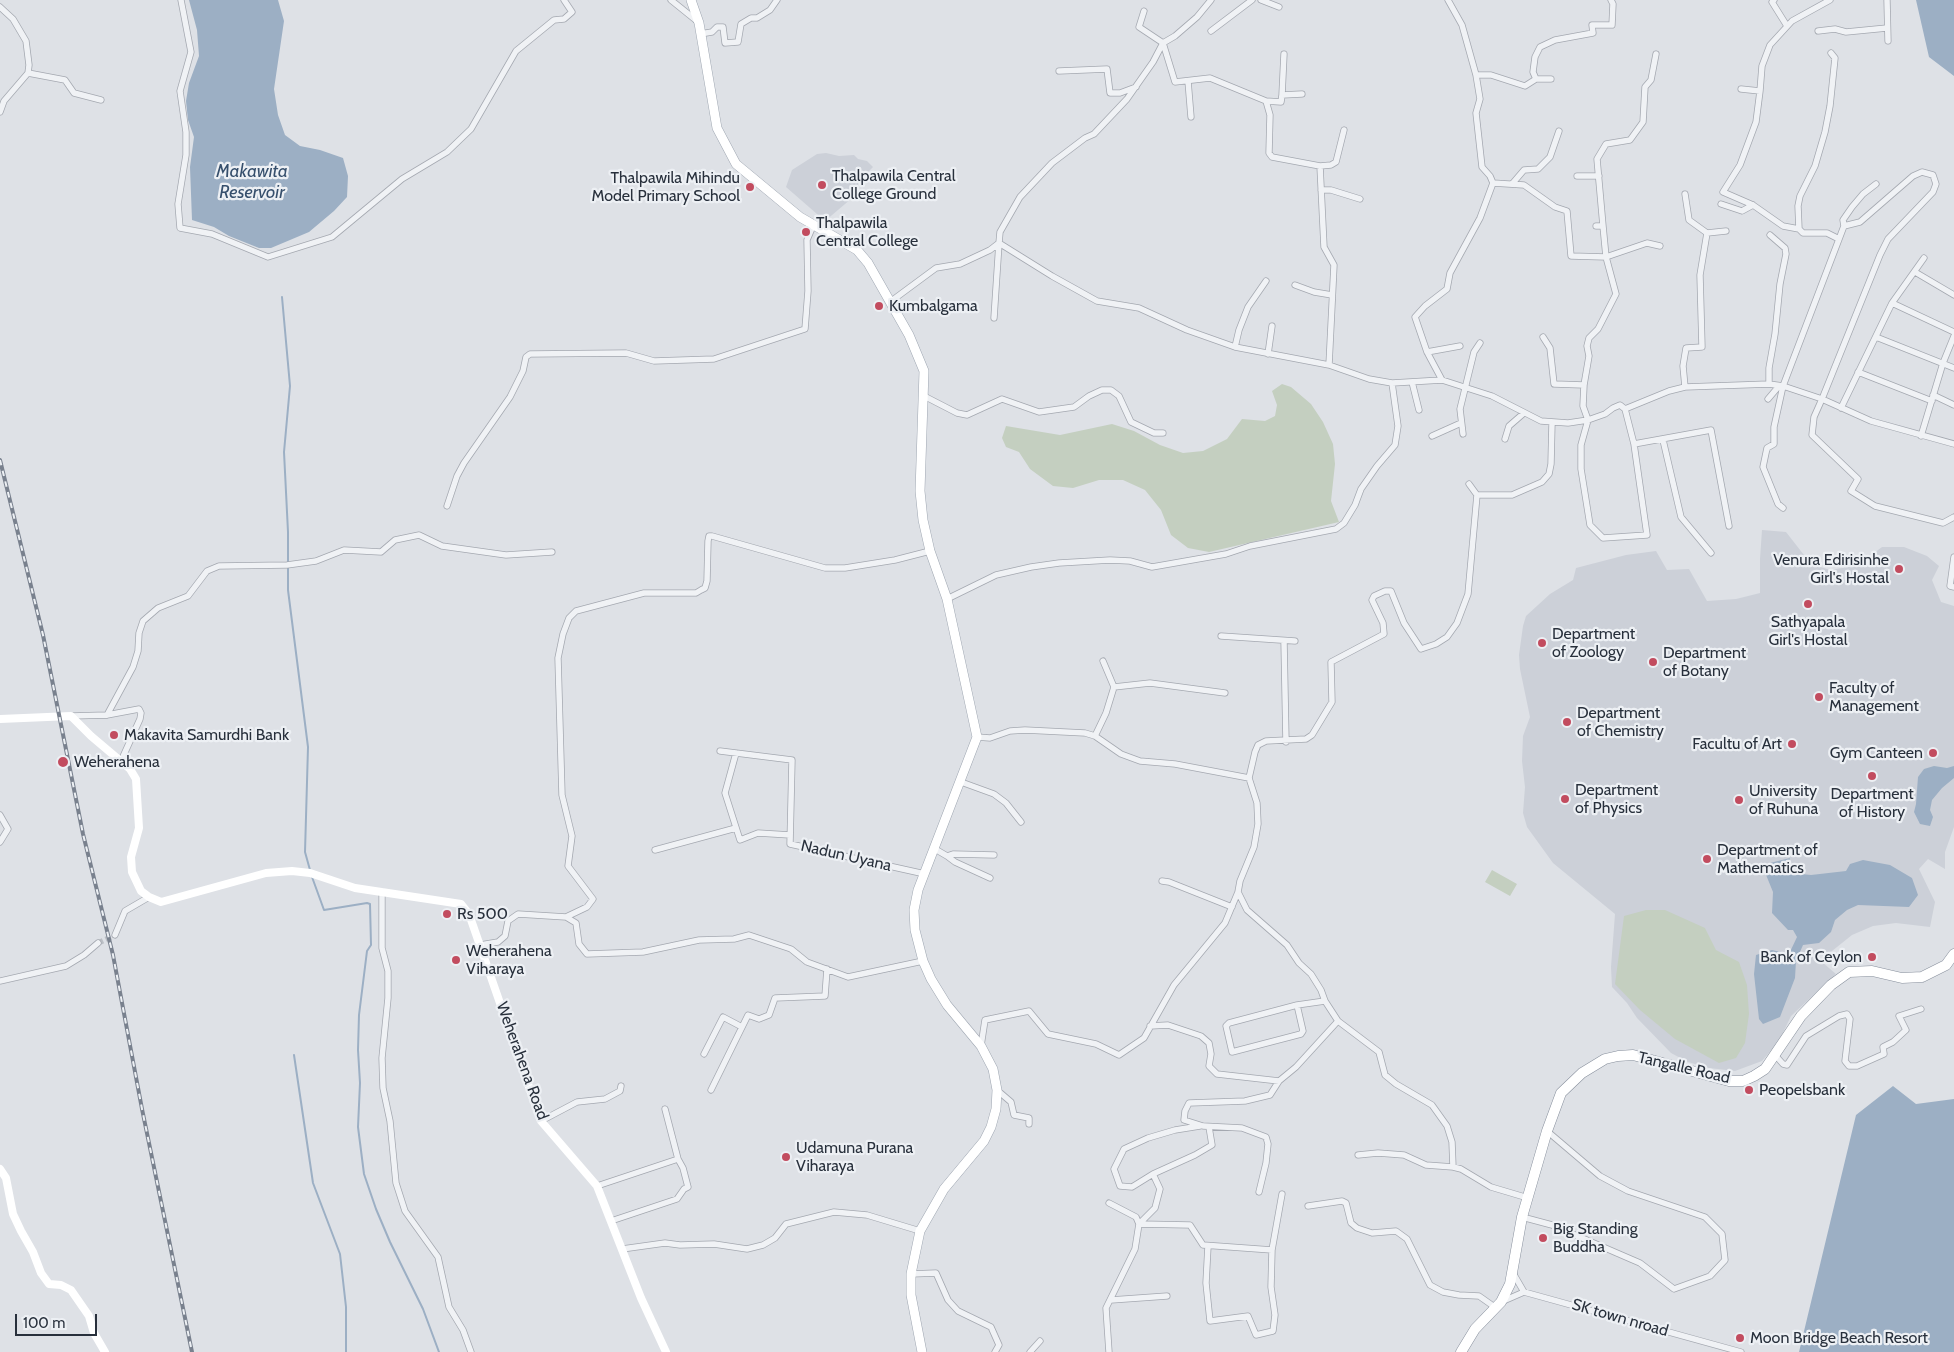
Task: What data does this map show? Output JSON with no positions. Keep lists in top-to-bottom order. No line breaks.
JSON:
{"streets":{"highway":["Tangalle Road"],"main road":["Weherahena Road"],"street":["Nadun Uyana","SK town nroad"]},"water":["Makawita Reservoir"],"places":["Thalpawila Central College Ground","Thalpawila Mihindu Model Primary School","Thalpawila Central College","Kumbalgama","Venura Edirisinhe Girl's Hostal","Sathyapala Girl's Hostal","Department of Zoology","Department of Botany","Faculty of Management","Department of Chemistry","Makavita Samurdhi Bank","Facultu of Art","Gym Canteen","Weherahena","Department of History","Department of Physics","University of Ruhuna","Department of Mathematics","Rs 500","Bank of Ceylon","Weherahena Viharaya","Peopelsbank","Udamuna Purana Viharaya","Big Standing Buddha","Moon Bridge Beach Resort"],"scale_bar":"100 m"}
